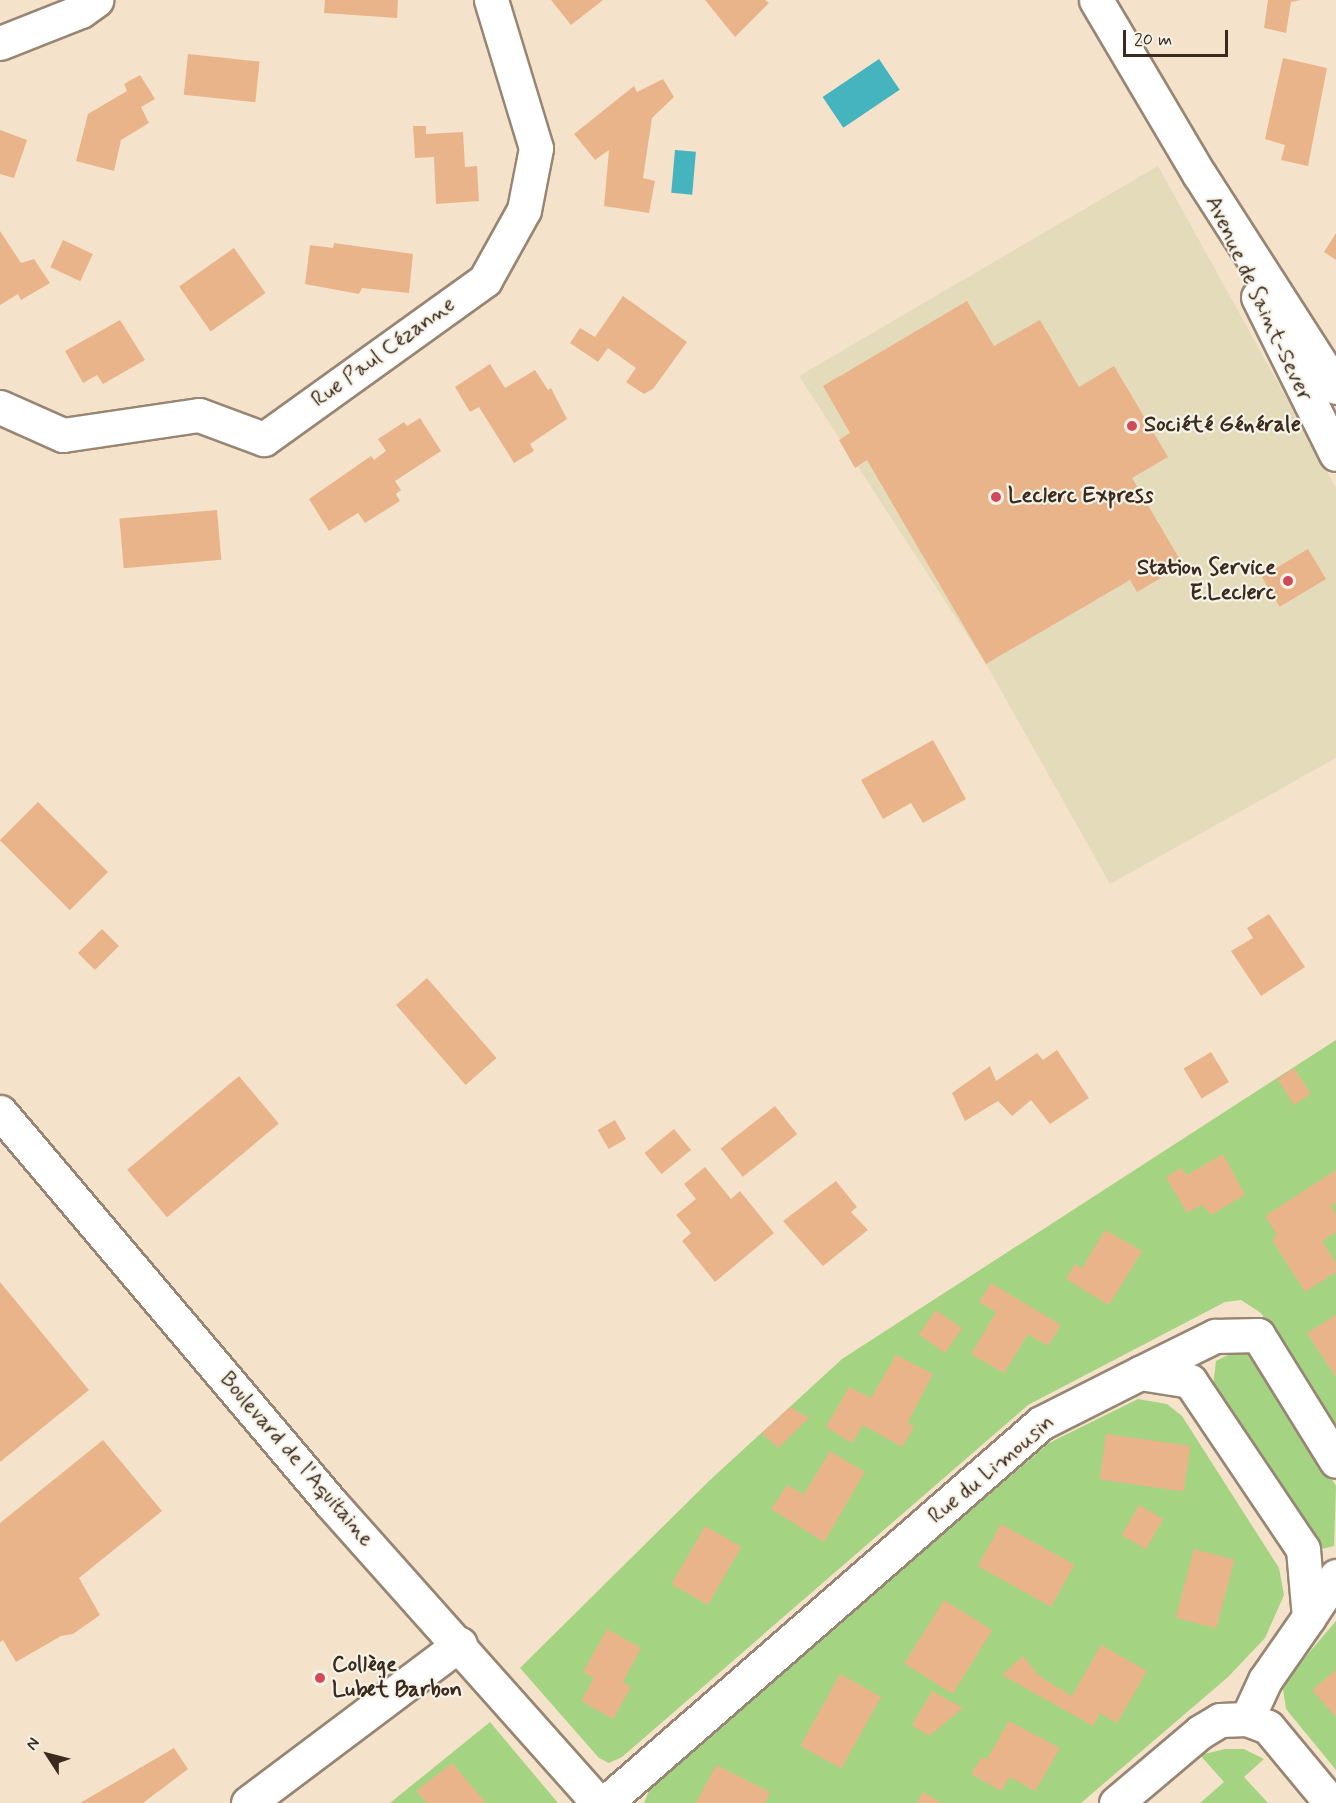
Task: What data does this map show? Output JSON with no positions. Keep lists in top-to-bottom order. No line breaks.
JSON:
{"streets":{"street":["Avenue de Saint-Sever","Rue Paul Cézanne","Boulevard de l'Aquitaine","Rue du Limousin"]},"places":["Société Générale","Leclerc Express","Station Service E.Leclerc","Collège Lubet Barbon"],"scale_bar":"20 m","north":"top left"}
